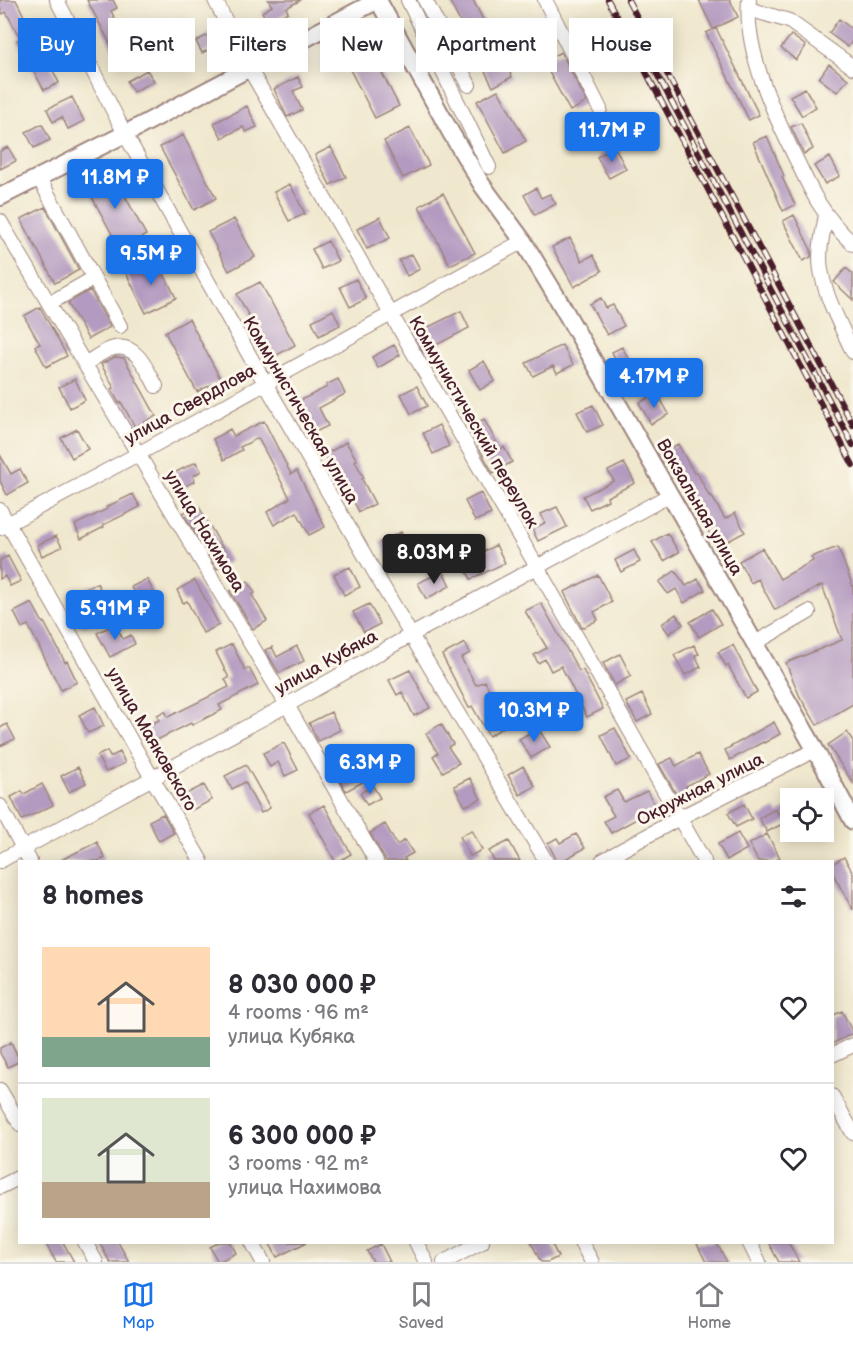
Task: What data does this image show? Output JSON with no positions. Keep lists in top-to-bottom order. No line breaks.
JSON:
{"streets":{"main road":["Вокзальная улица"],"street":["улица Свердлова","Коммунистическая улица","Коммунистический переулок","улица Нахимова","улица Кубяка","улица Маяковского","Окружная улица"]},"crossings":[["улица Свердлова","Коммунистическая улица"],["улица Свердлова","Коммунистический переулок"],["улица Свердлова","Вокзальная улица"],["улица Свердлова","улица Нахимова"],["улица Свердлова","улица Маяковского"],["Коммунистическая улица","улица Кубяка"],["Коммунистический переулок","улица Кубяка"],["Коммунистический переулок","Окружная улица"],["Вокзальная улица","улица Кубяка"],["Вокзальная улица","Окружная улица"],["улица Нахимова","улица Кубяка"],["улица Кубяка","улица Маяковского"]],"page":{"chip":["Buy","Rent","Filters","New","Apartment","House"],"price":["11.7M ₽","11.8M ₽","9.5M ₽","4.17M ₽","8.03M ₽","5.91M ₽","10.3M ₽","6.3M ₽"],"heading":"8 homes","list":[{"name":"8 030 000 ₽","note":"4 rooms · 96 m² · улица Кубяка"},{"name":"6 300 000 ₽","note":"3 rooms · 92 m² · улица Нахимова"}],"tabs":["Map","Saved","Home"]}}
